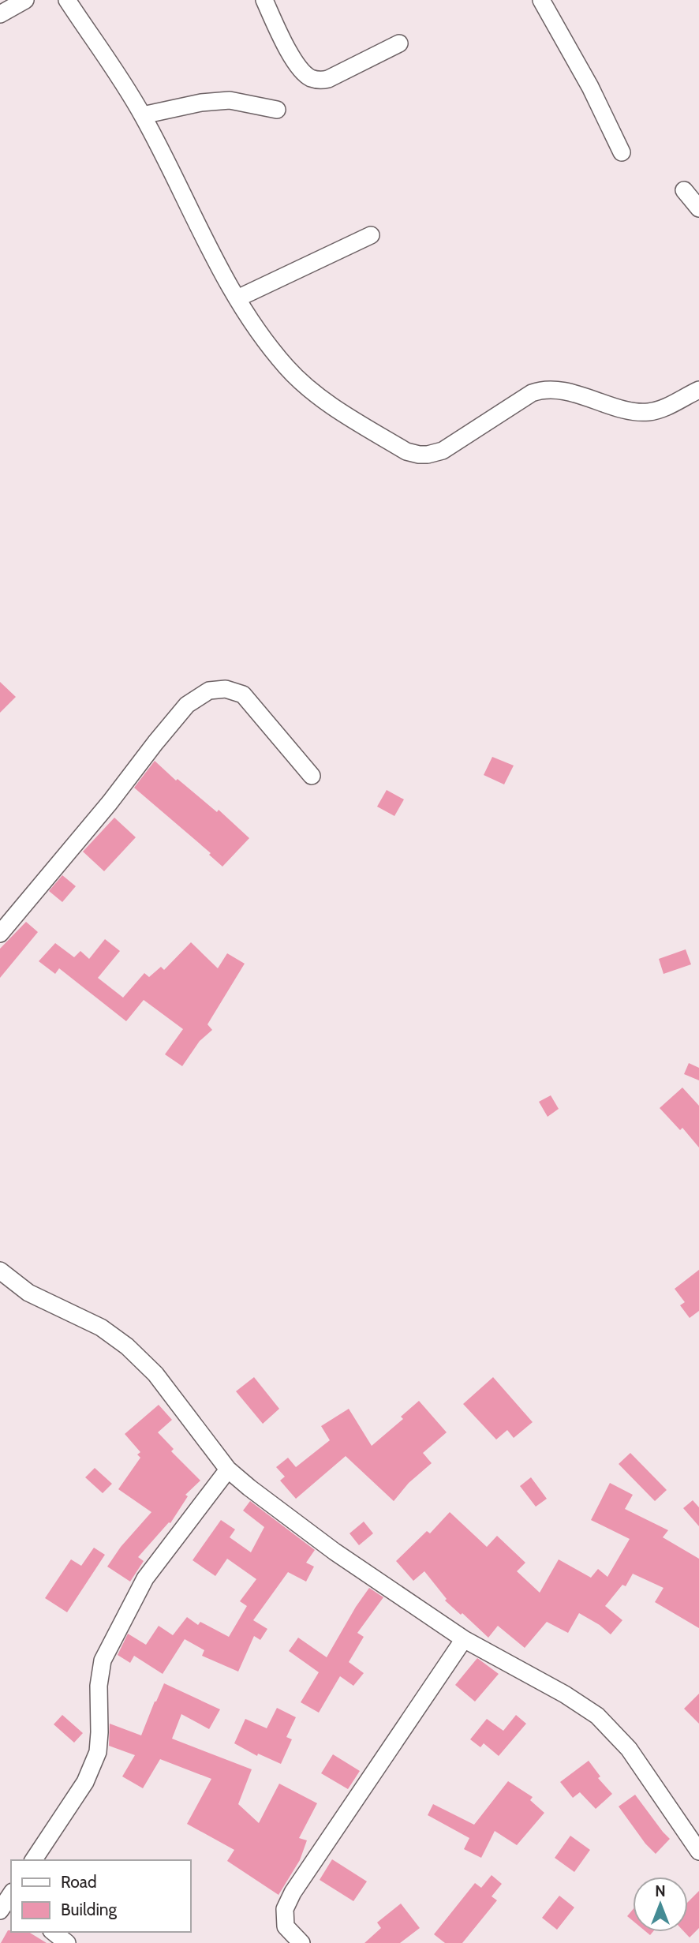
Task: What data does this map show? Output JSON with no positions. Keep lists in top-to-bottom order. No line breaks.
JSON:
{"legend":["Road","Building"],"north":"top"}
